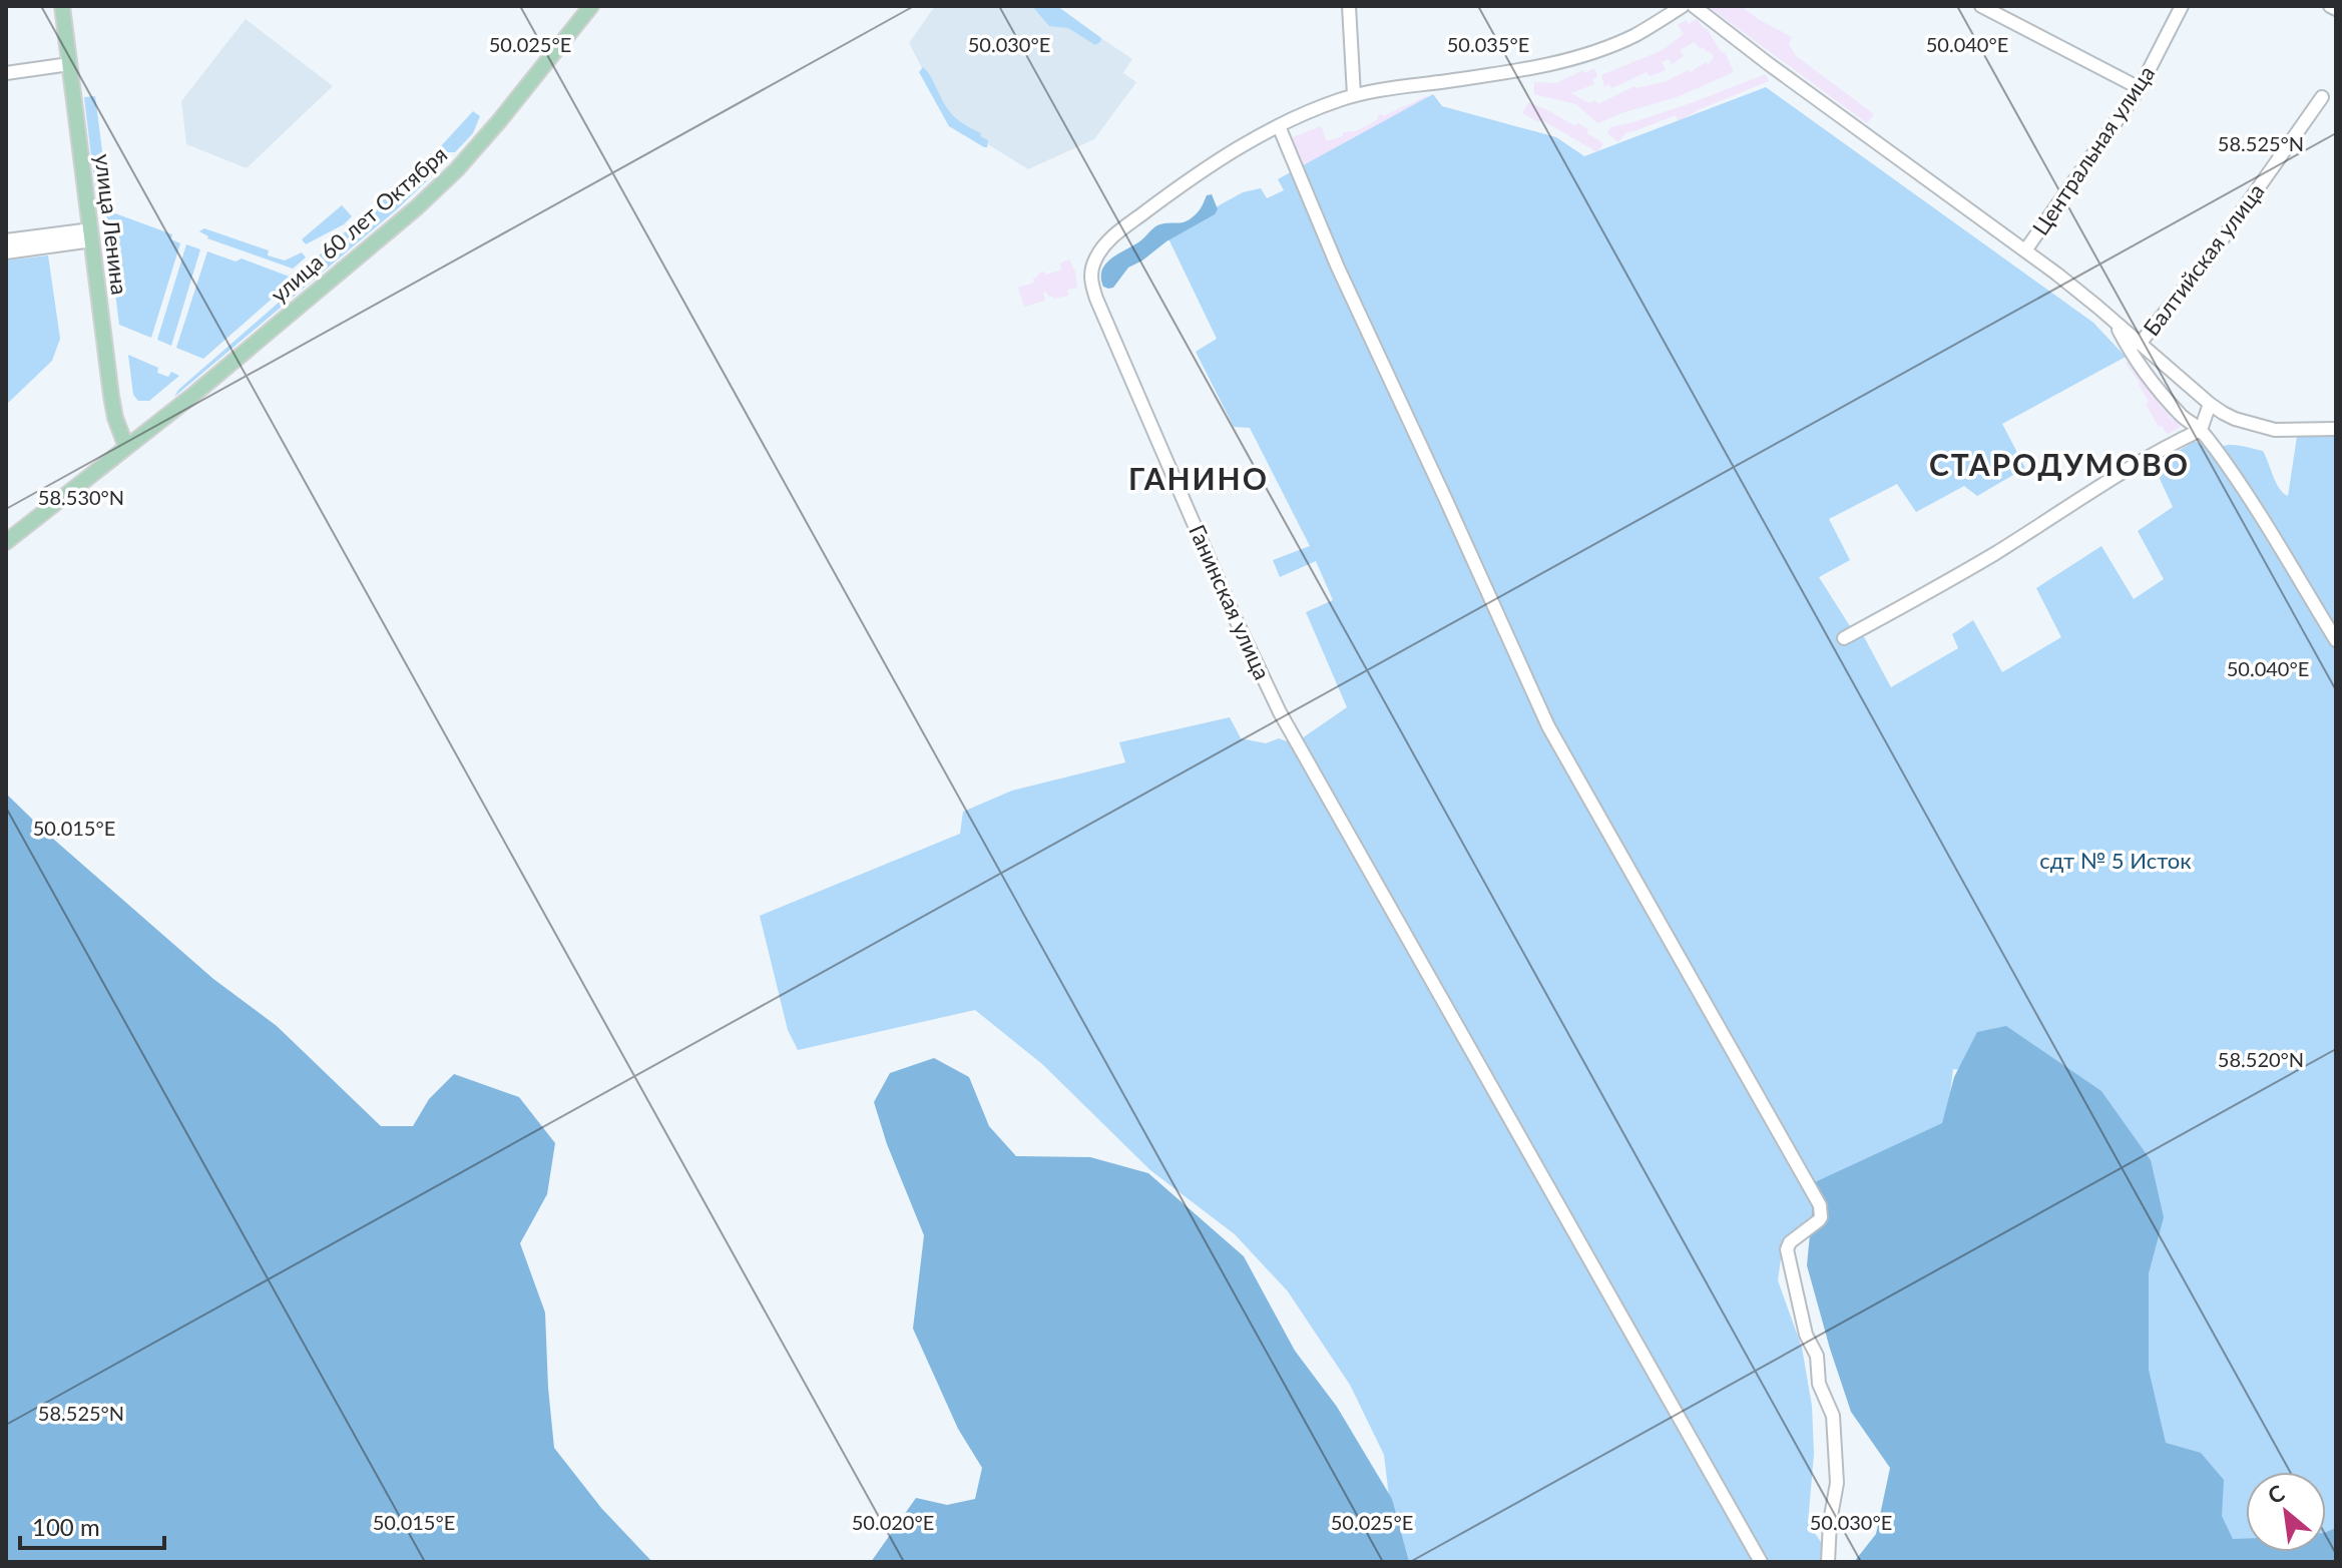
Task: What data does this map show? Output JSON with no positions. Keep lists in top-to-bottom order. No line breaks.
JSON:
{"streets":{"main road":["улица Ленина","улица 60 лет Октября"],"street":["Центральная улица","Балтийская улица","Ганинская улица"]},"crossings":[["улица Ленина","улица 60 лет Октября"]],"districts":["СТАРОДУМОВО","ГАНИНО"],"parks":["сдт № 5 Исток"],"scale_bar":"100 m","north":"top left","coordinates":["50.025°E","50.030°E","50.035°E","50.040°E","58.525°N","58.530°N","50.015°E","58.520°N","50.020°E"]}
